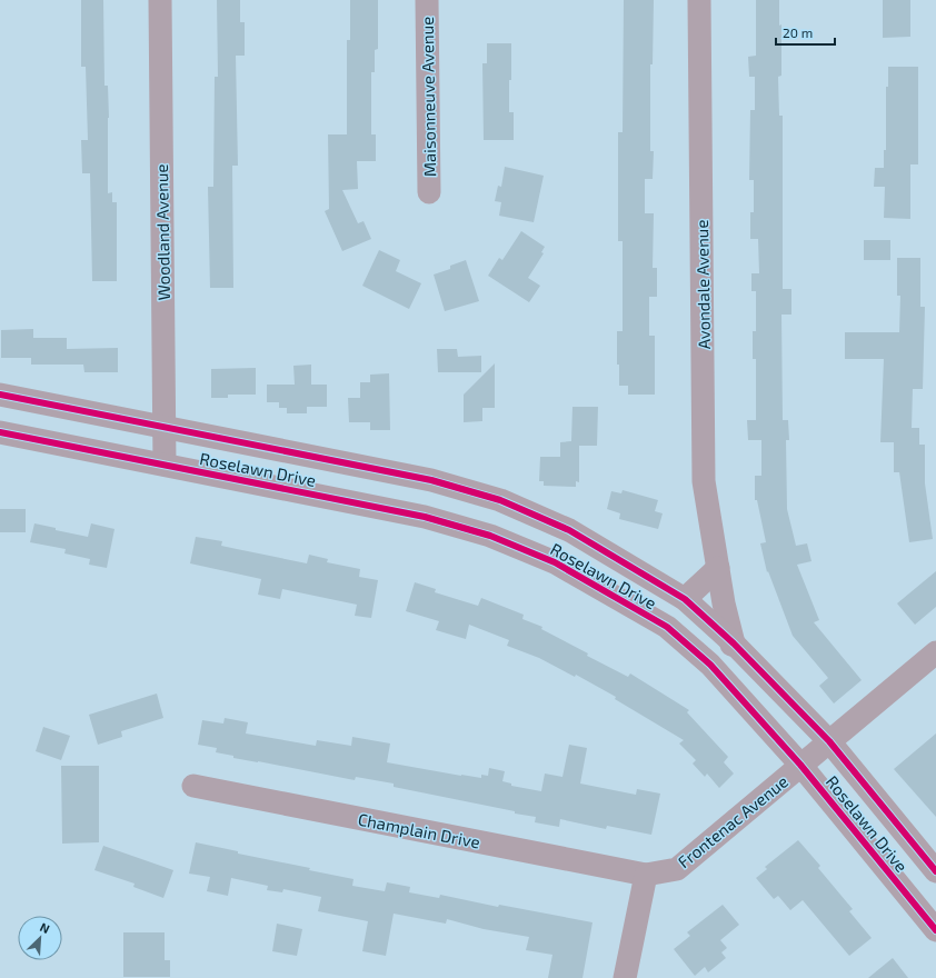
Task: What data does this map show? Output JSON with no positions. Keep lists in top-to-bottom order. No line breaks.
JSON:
{"streets":{"street":["Maisonneuve Avenue","Woodland Avenue","Avondale Avenue","Roselawn Drive","Frontenac Avenue","Champlain Drive"]},"crossings":[["Woodland Avenue","Roselawn Drive"],["Avondale Avenue","Roselawn Drive"],["Roselawn Drive","Frontenac Avenue"],["Frontenac Avenue","Champlain Drive"]],"scale_bar":"20 m","north":"top right"}
